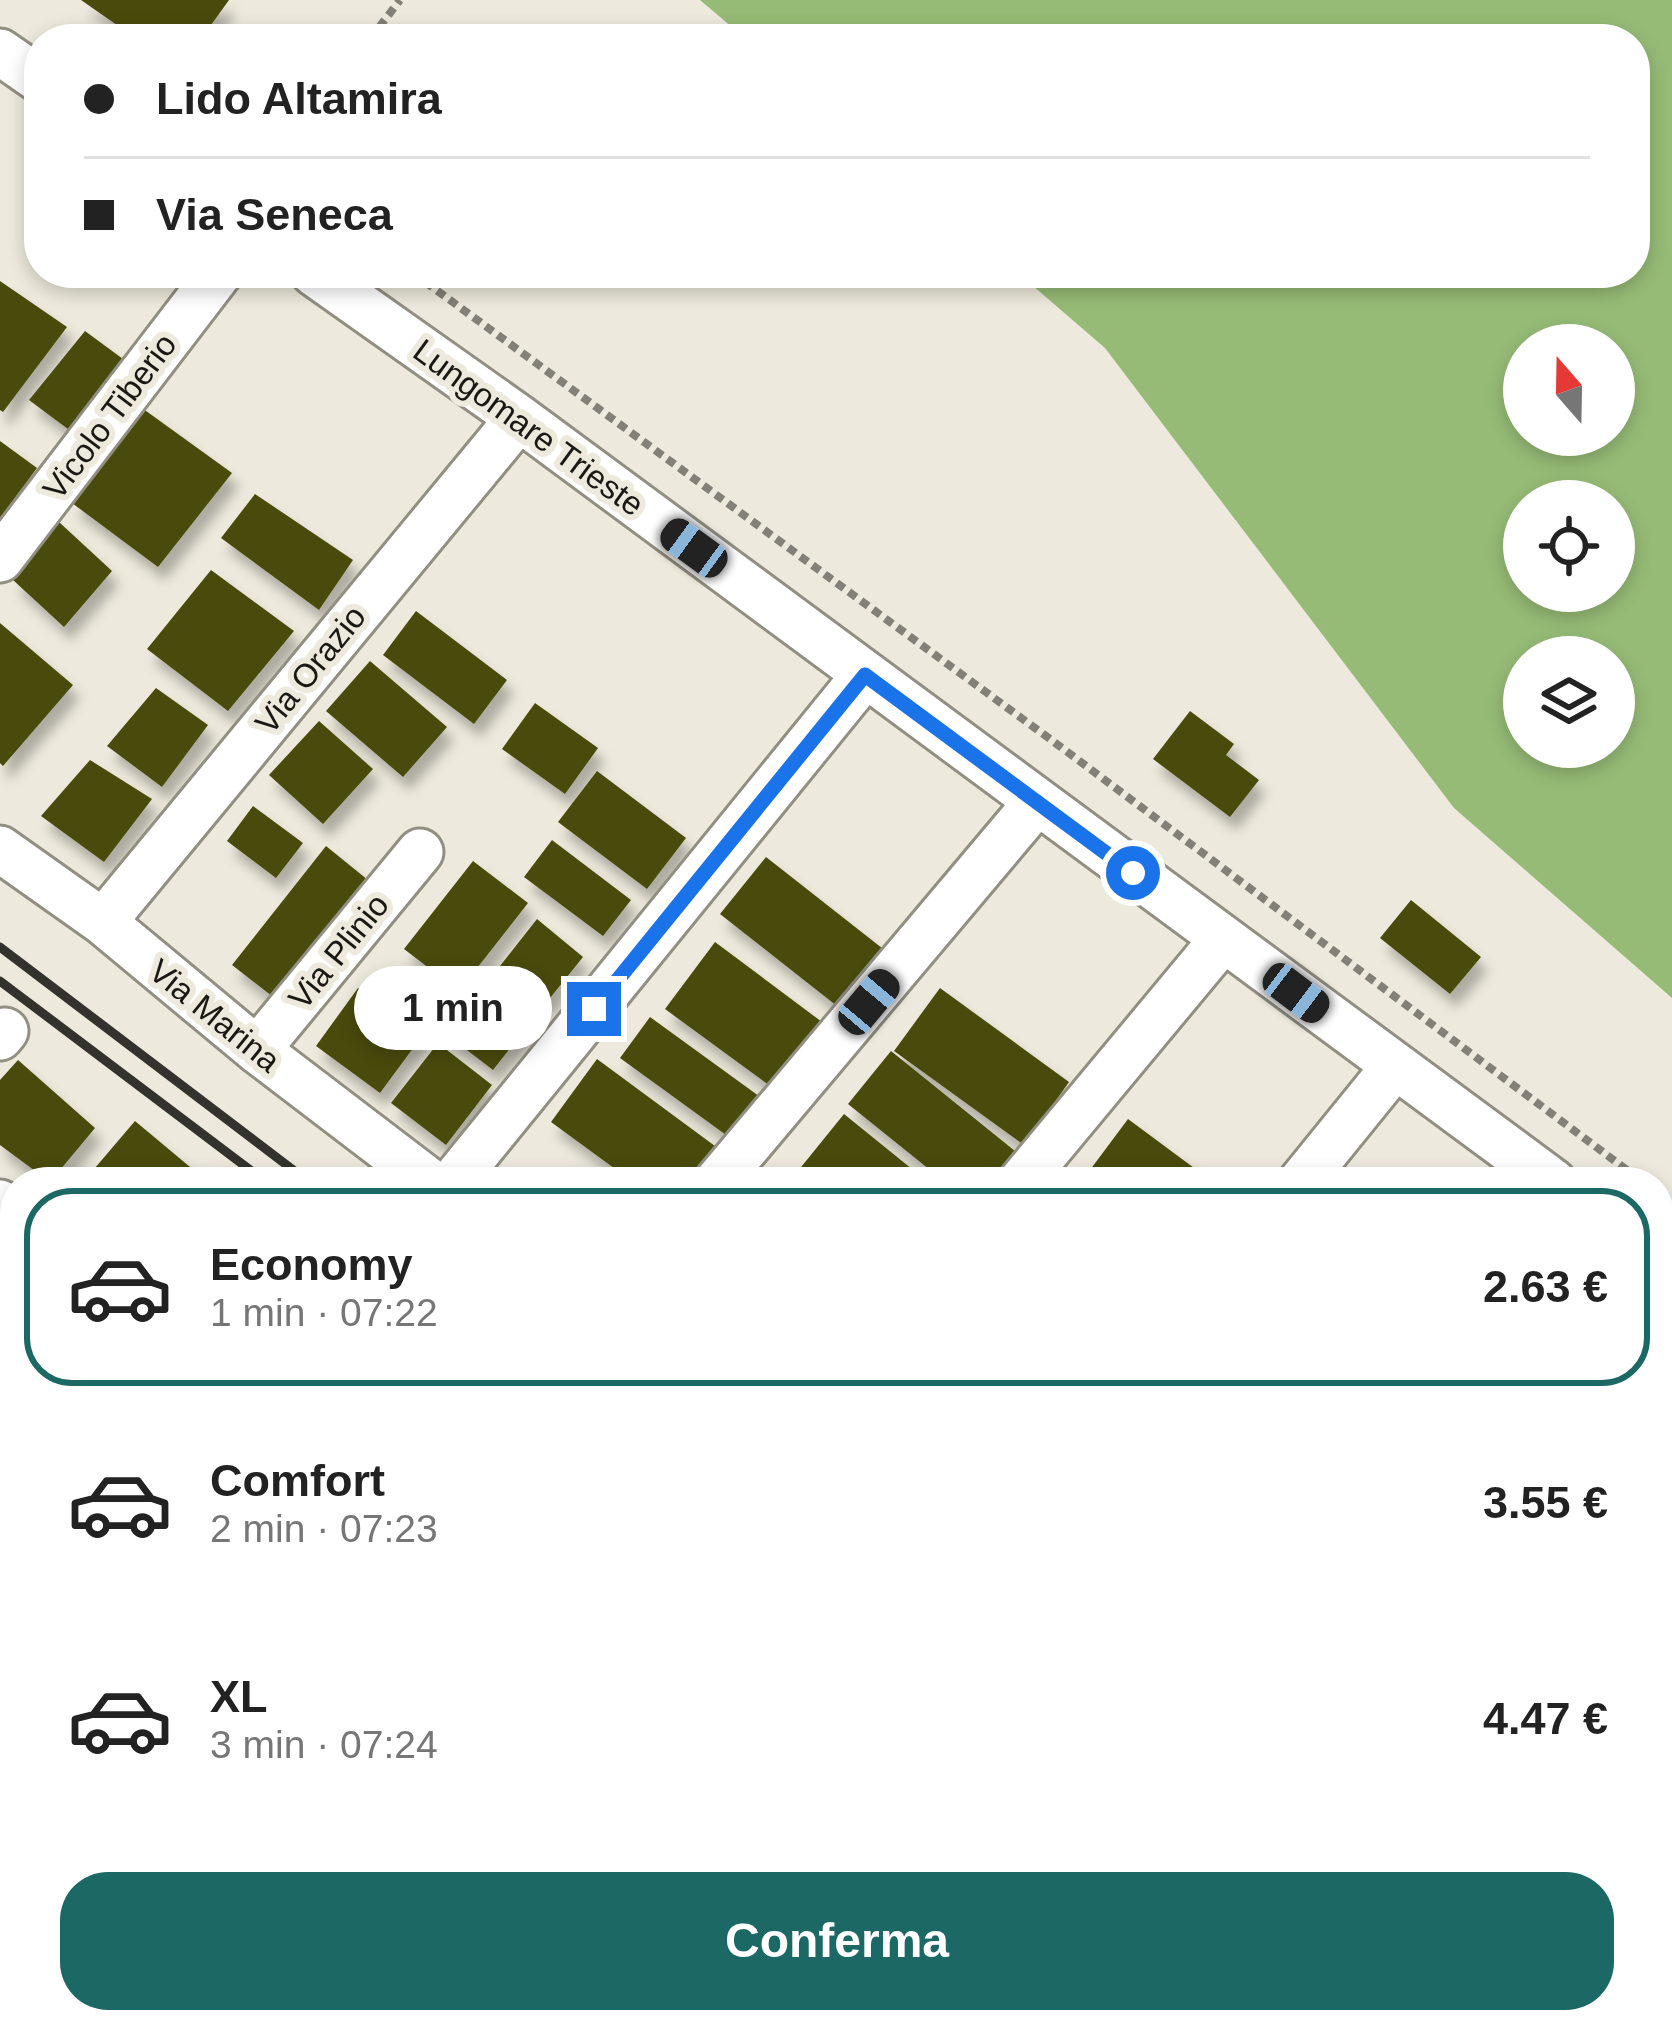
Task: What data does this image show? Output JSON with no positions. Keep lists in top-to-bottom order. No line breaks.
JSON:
{"streets":{"street":["Vicolo Tiberio","Lungomare Trieste","Via Orazio","Via Plinio","Via Marina"]},"crossings":[["Lungomare Trieste","Via Orazio"],["Via Orazio","Via Marina"],["Via Plinio","Via Marina"]],"north":"top","page":{"banner":["Lido Altamira","Via Seneca"],"bubble":"1 min","list":[{"name":"Economy","note":"1 min · 07:22","value":"2.63 €"},{"name":"Comfort","note":"2 min · 07:23","value":"3.55 €"},{"name":"XL","note":"3 min · 07:24","value":"4.47 €"}],"buttons":"Conferma"}}
